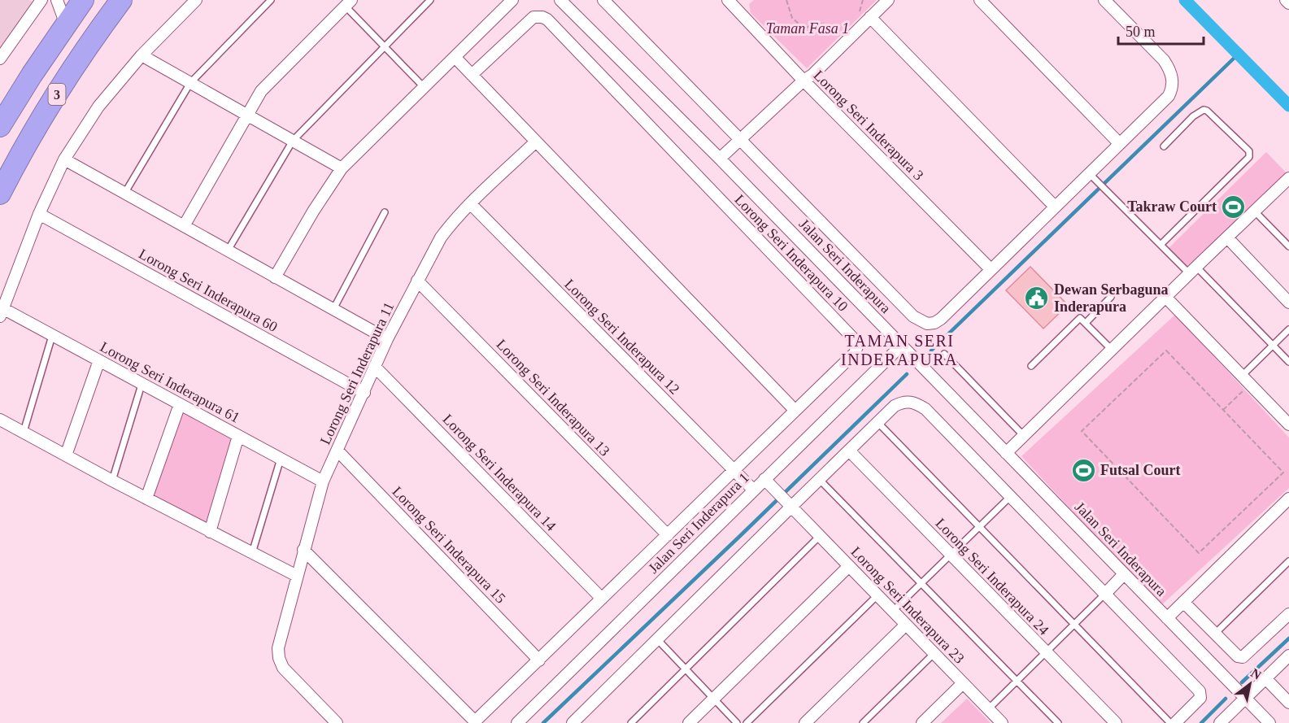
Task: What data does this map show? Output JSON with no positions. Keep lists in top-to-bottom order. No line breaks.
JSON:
{"streets":{"highway":["3"],"street":["Lorong Seri Inderapura 3","Lorong Seri Inderapura 10","Jalan Seri Inderapura","Lorong Seri Inderapura 60","Lorong Seri Inderapura 12","Lorong Seri Inderapura 11","Lorong Seri Inderapura 61","Lorong Seri Inderapura 13","Lorong Seri Inderapura 14","Jalan Seri Inderapura 1","Lorong Seri Inderapura 15","Lorong Seri Inderapura 24","Lorong Seri Inderapura 23"]},"crossings":[["Jalan Seri Inderapura","Jalan Seri Inderapura 1"],["Lorong Seri Inderapura 60","Lorong Seri Inderapura 11"],["Lorong Seri Inderapura 12","Lorong Seri Inderapura 11"],["Lorong Seri Inderapura 12","Jalan Seri Inderapura 1"],["Lorong Seri Inderapura 11","Lorong Seri Inderapura 61"],["Lorong Seri Inderapura 11","Lorong Seri Inderapura 13"],["Lorong Seri Inderapura 11","Lorong Seri Inderapura 14"],["Lorong Seri Inderapura 11","Lorong Seri Inderapura 15"],["Jalan Seri Inderapura 1","Lorong Seri Inderapura 23"]],"districts":["TAMAN SERI INDERAPURA"],"parks":["Taman Fasa 1"],"places":{"sports":["Takraw Court","Futsal Court"],"public building":["Dewan Serbaguna Inderapura"]},"scale_bar":"50 m","north":"top right"}
